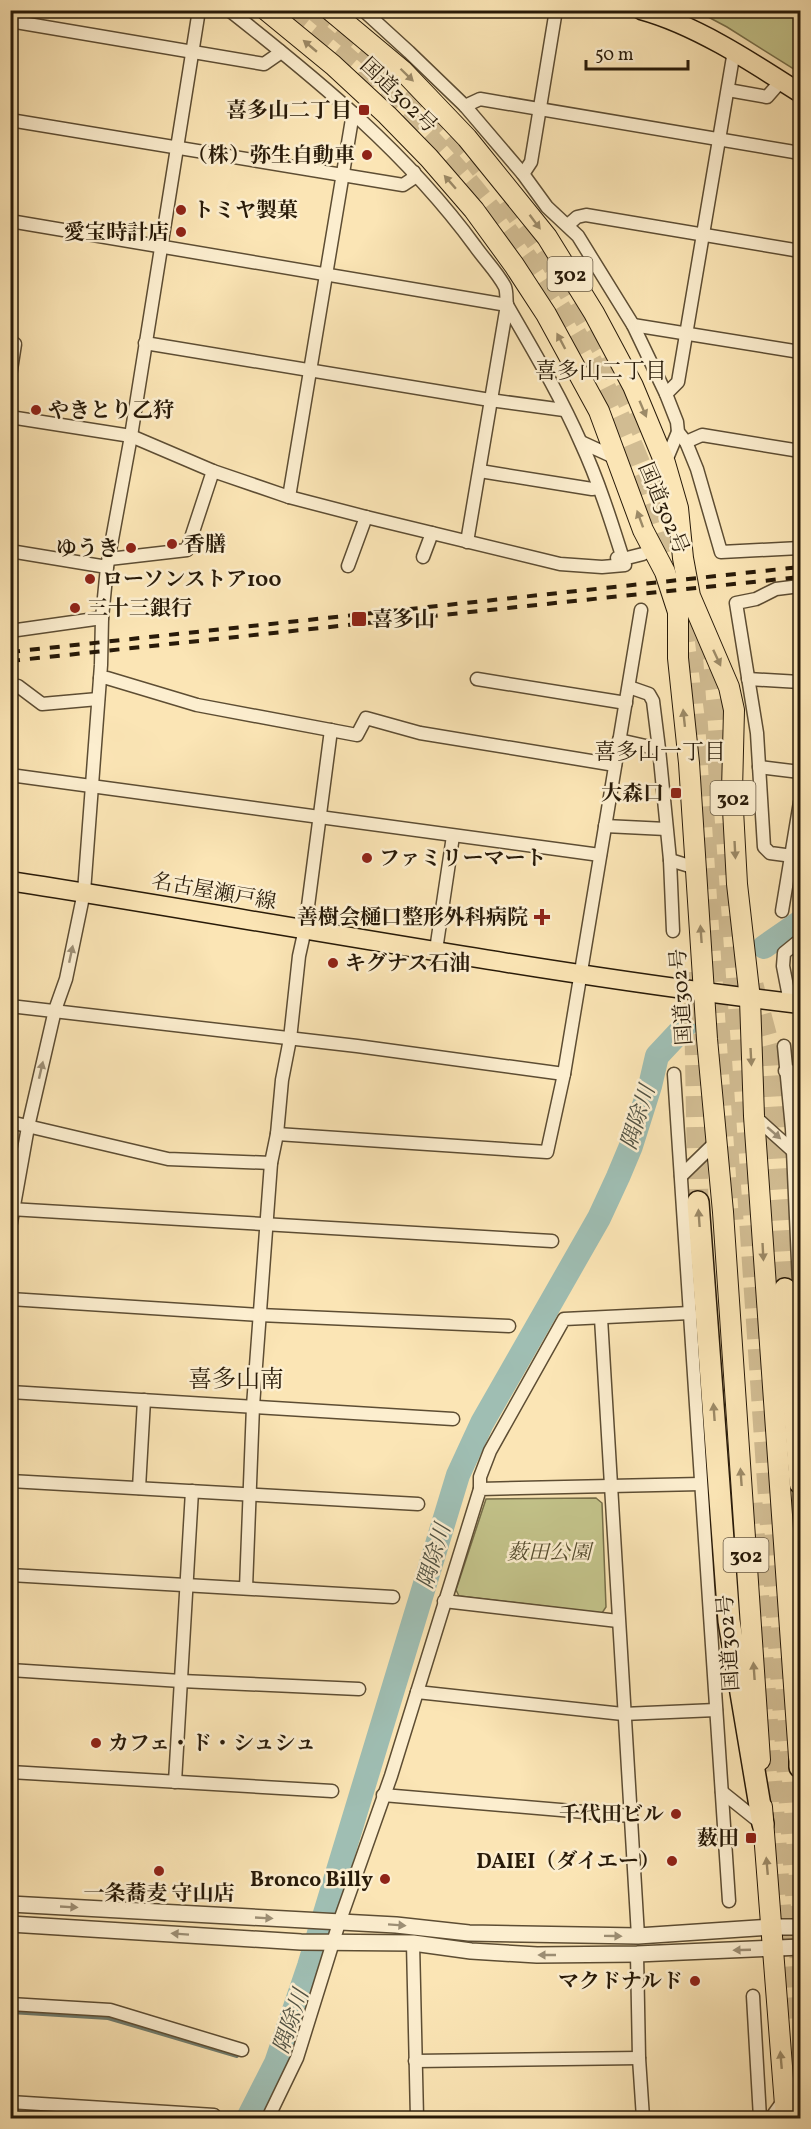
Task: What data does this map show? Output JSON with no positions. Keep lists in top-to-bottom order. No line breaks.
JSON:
{"streets":{"highway":["国道302号","302"],"main road":["名古屋瀬戸線"]},"crossings":[["国道302号","名古屋瀬戸線"]],"districts":["喜多山二丁目","喜多山一丁目","喜多山南"],"water":["隅除川"],"parks":["薮田公園"],"places":{"transit":["喜多山二丁目","喜多山","大森口","薮田"],"other":["（株）弥生自動車","トミヤ製菓","愛宝時計店","やきとり乙狩","香膳","ゆうき","ローソンストア100","三十三銀行","ファミリーマート","キグナス石油","カフェ・ド・シュシュ","千代田ビル","DAIEI（ダイエー）","一条蕎麦 守山店","Bronco Billy","マクドナルド"],"health":["善樹会樋口整形外科病院"]},"scale_bar":"50 m"}
